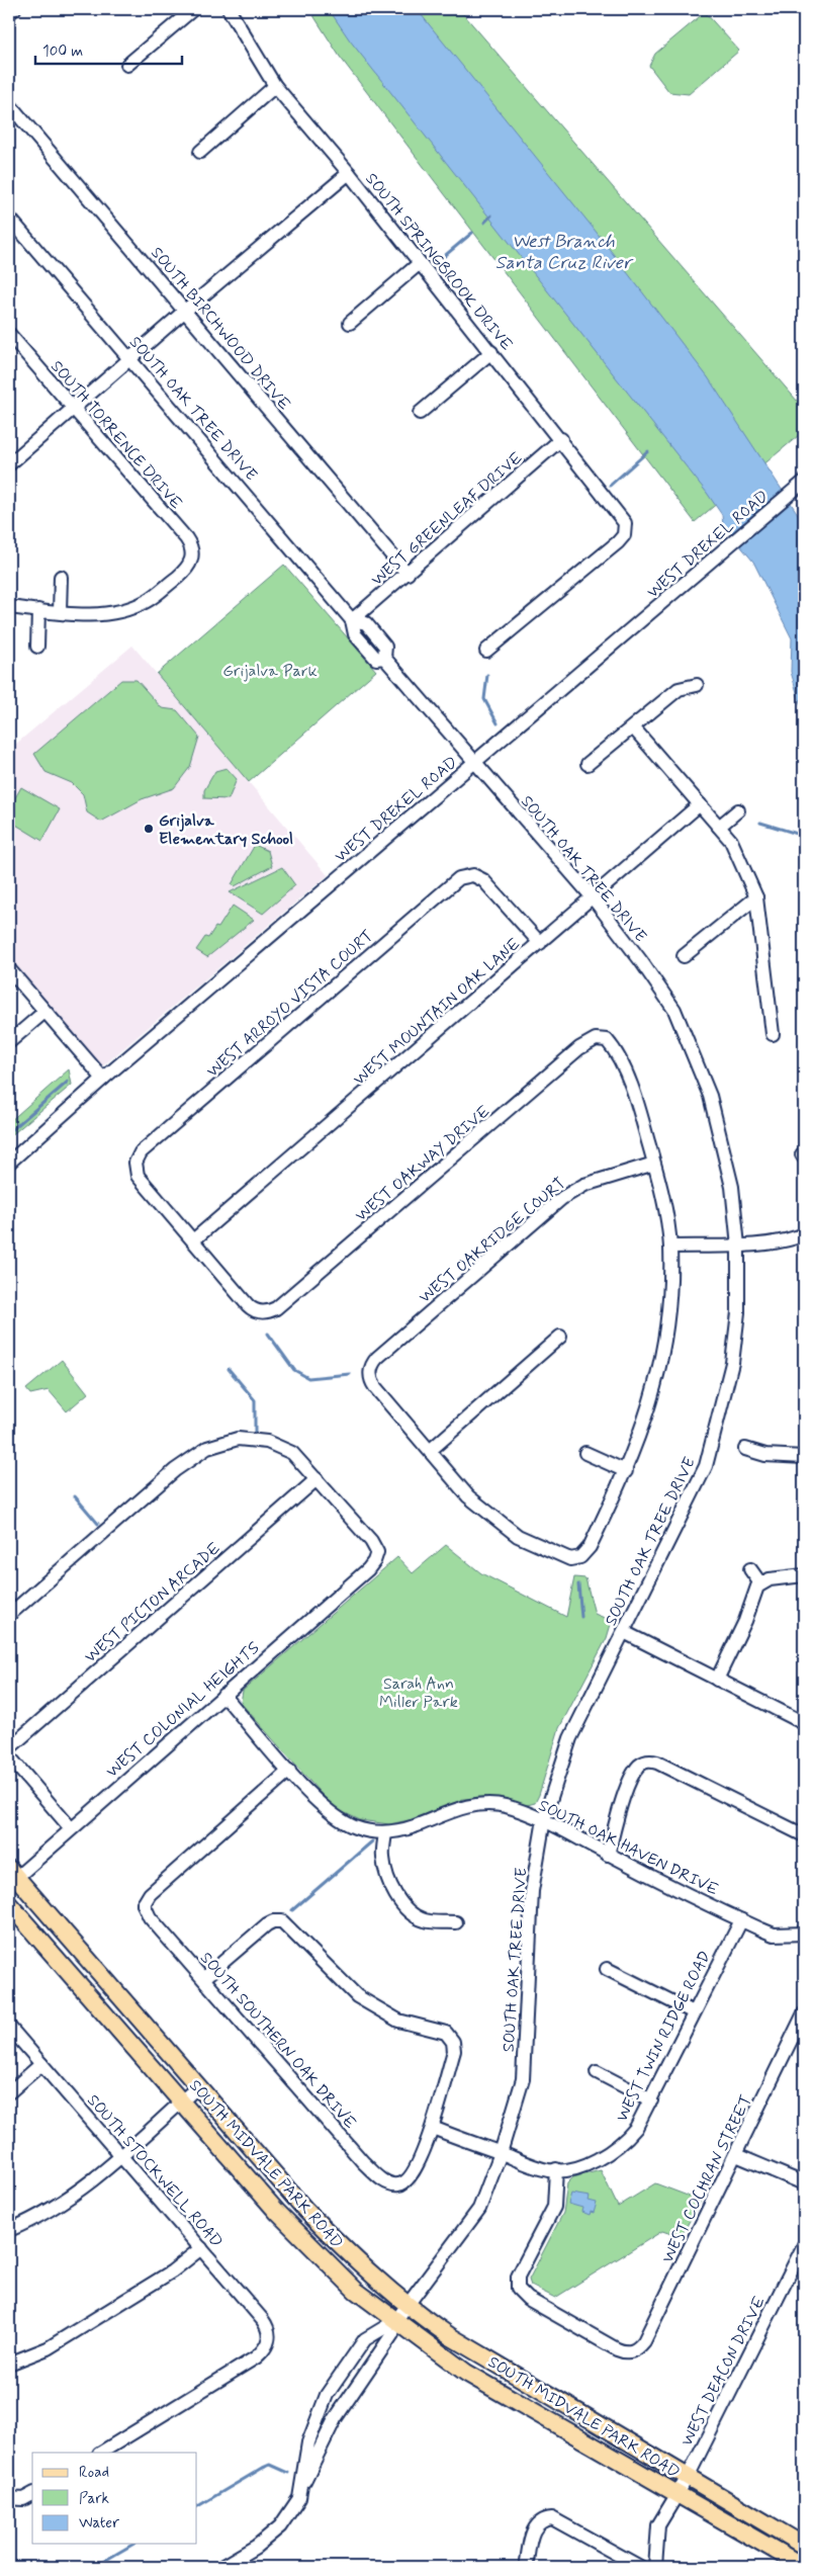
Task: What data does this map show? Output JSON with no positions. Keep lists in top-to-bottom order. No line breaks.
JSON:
{"streets":{"main road":["SOUTH MIDVALE PARK ROAD"],"street":["SOUTH SPRINGBROOK DRIVE","SOUTH BIRCHWOOD DRIVE","SOUTH OAK TREE DRIVE","SOUTH TORRENCE DRIVE","WEST GREENLEAF DRIVE","WEST DREXEL ROAD","WEST ARROYO VISTA COURT","WEST MOUNTAIN OAK LANE","WEST OAKWAY DRIVE","WEST OAKRIDGE COURT","WEST PICTON ARCADE","WEST COLONIAL HEIGHTS","SOUTH OAK HAVEN DRIVE","WEST TWIN RIDGE ROAD","SOUTH SOUTHERN OAK DRIVE","SOUTH STOCKWELL ROAD","WEST COCHRAN STREET","WEST DEACON DRIVE"]},"crossings":[["SOUTH SPRINGBROOK DRIVE","WEST GREENLEAF DRIVE"],["SOUTH BIRCHWOOD DRIVE","WEST GREENLEAF DRIVE"],["SOUTH OAK TREE DRIVE","WEST GREENLEAF DRIVE"],["SOUTH OAK TREE DRIVE","WEST DREXEL ROAD"],["SOUTH OAK TREE DRIVE","WEST MOUNTAIN OAK LANE"],["SOUTH OAK TREE DRIVE","SOUTH OAK HAVEN DRIVE"],["SOUTH OAK TREE DRIVE","WEST TWIN RIDGE ROAD"],["SOUTH OAK TREE DRIVE","SOUTH MIDVALE PARK ROAD"],["WEST ARROYO VISTA COURT","WEST MOUNTAIN OAK LANE"],["WEST ARROYO VISTA COURT","WEST OAKWAY DRIVE"],["WEST MOUNTAIN OAK LANE","WEST OAKWAY DRIVE"],["WEST OAKWAY DRIVE","WEST OAKRIDGE COURT"],["WEST PICTON ARCADE","WEST COLONIAL HEIGHTS"],["WEST COLONIAL HEIGHTS","SOUTH OAK HAVEN DRIVE"],["WEST COLONIAL HEIGHTS","SOUTH MIDVALE PARK ROAD"],["SOUTH OAK HAVEN DRIVE","WEST TWIN RIDGE ROAD"],["SOUTH OAK HAVEN DRIVE","SOUTH SOUTHERN OAK DRIVE"],["WEST TWIN RIDGE ROAD","SOUTH SOUTHERN OAK DRIVE"],["WEST TWIN RIDGE ROAD","WEST COCHRAN STREET"],["SOUTH MIDVALE PARK ROAD","WEST DEACON DRIVE"]],"water":["West Branch Santa Cruz River"],"parks":["Grijalva Park","Sarah Ann Miller Park"],"places":["Grijalva Elementary School"],"legend":["Road","Park","Water"],"scale_bar":"100 m"}
